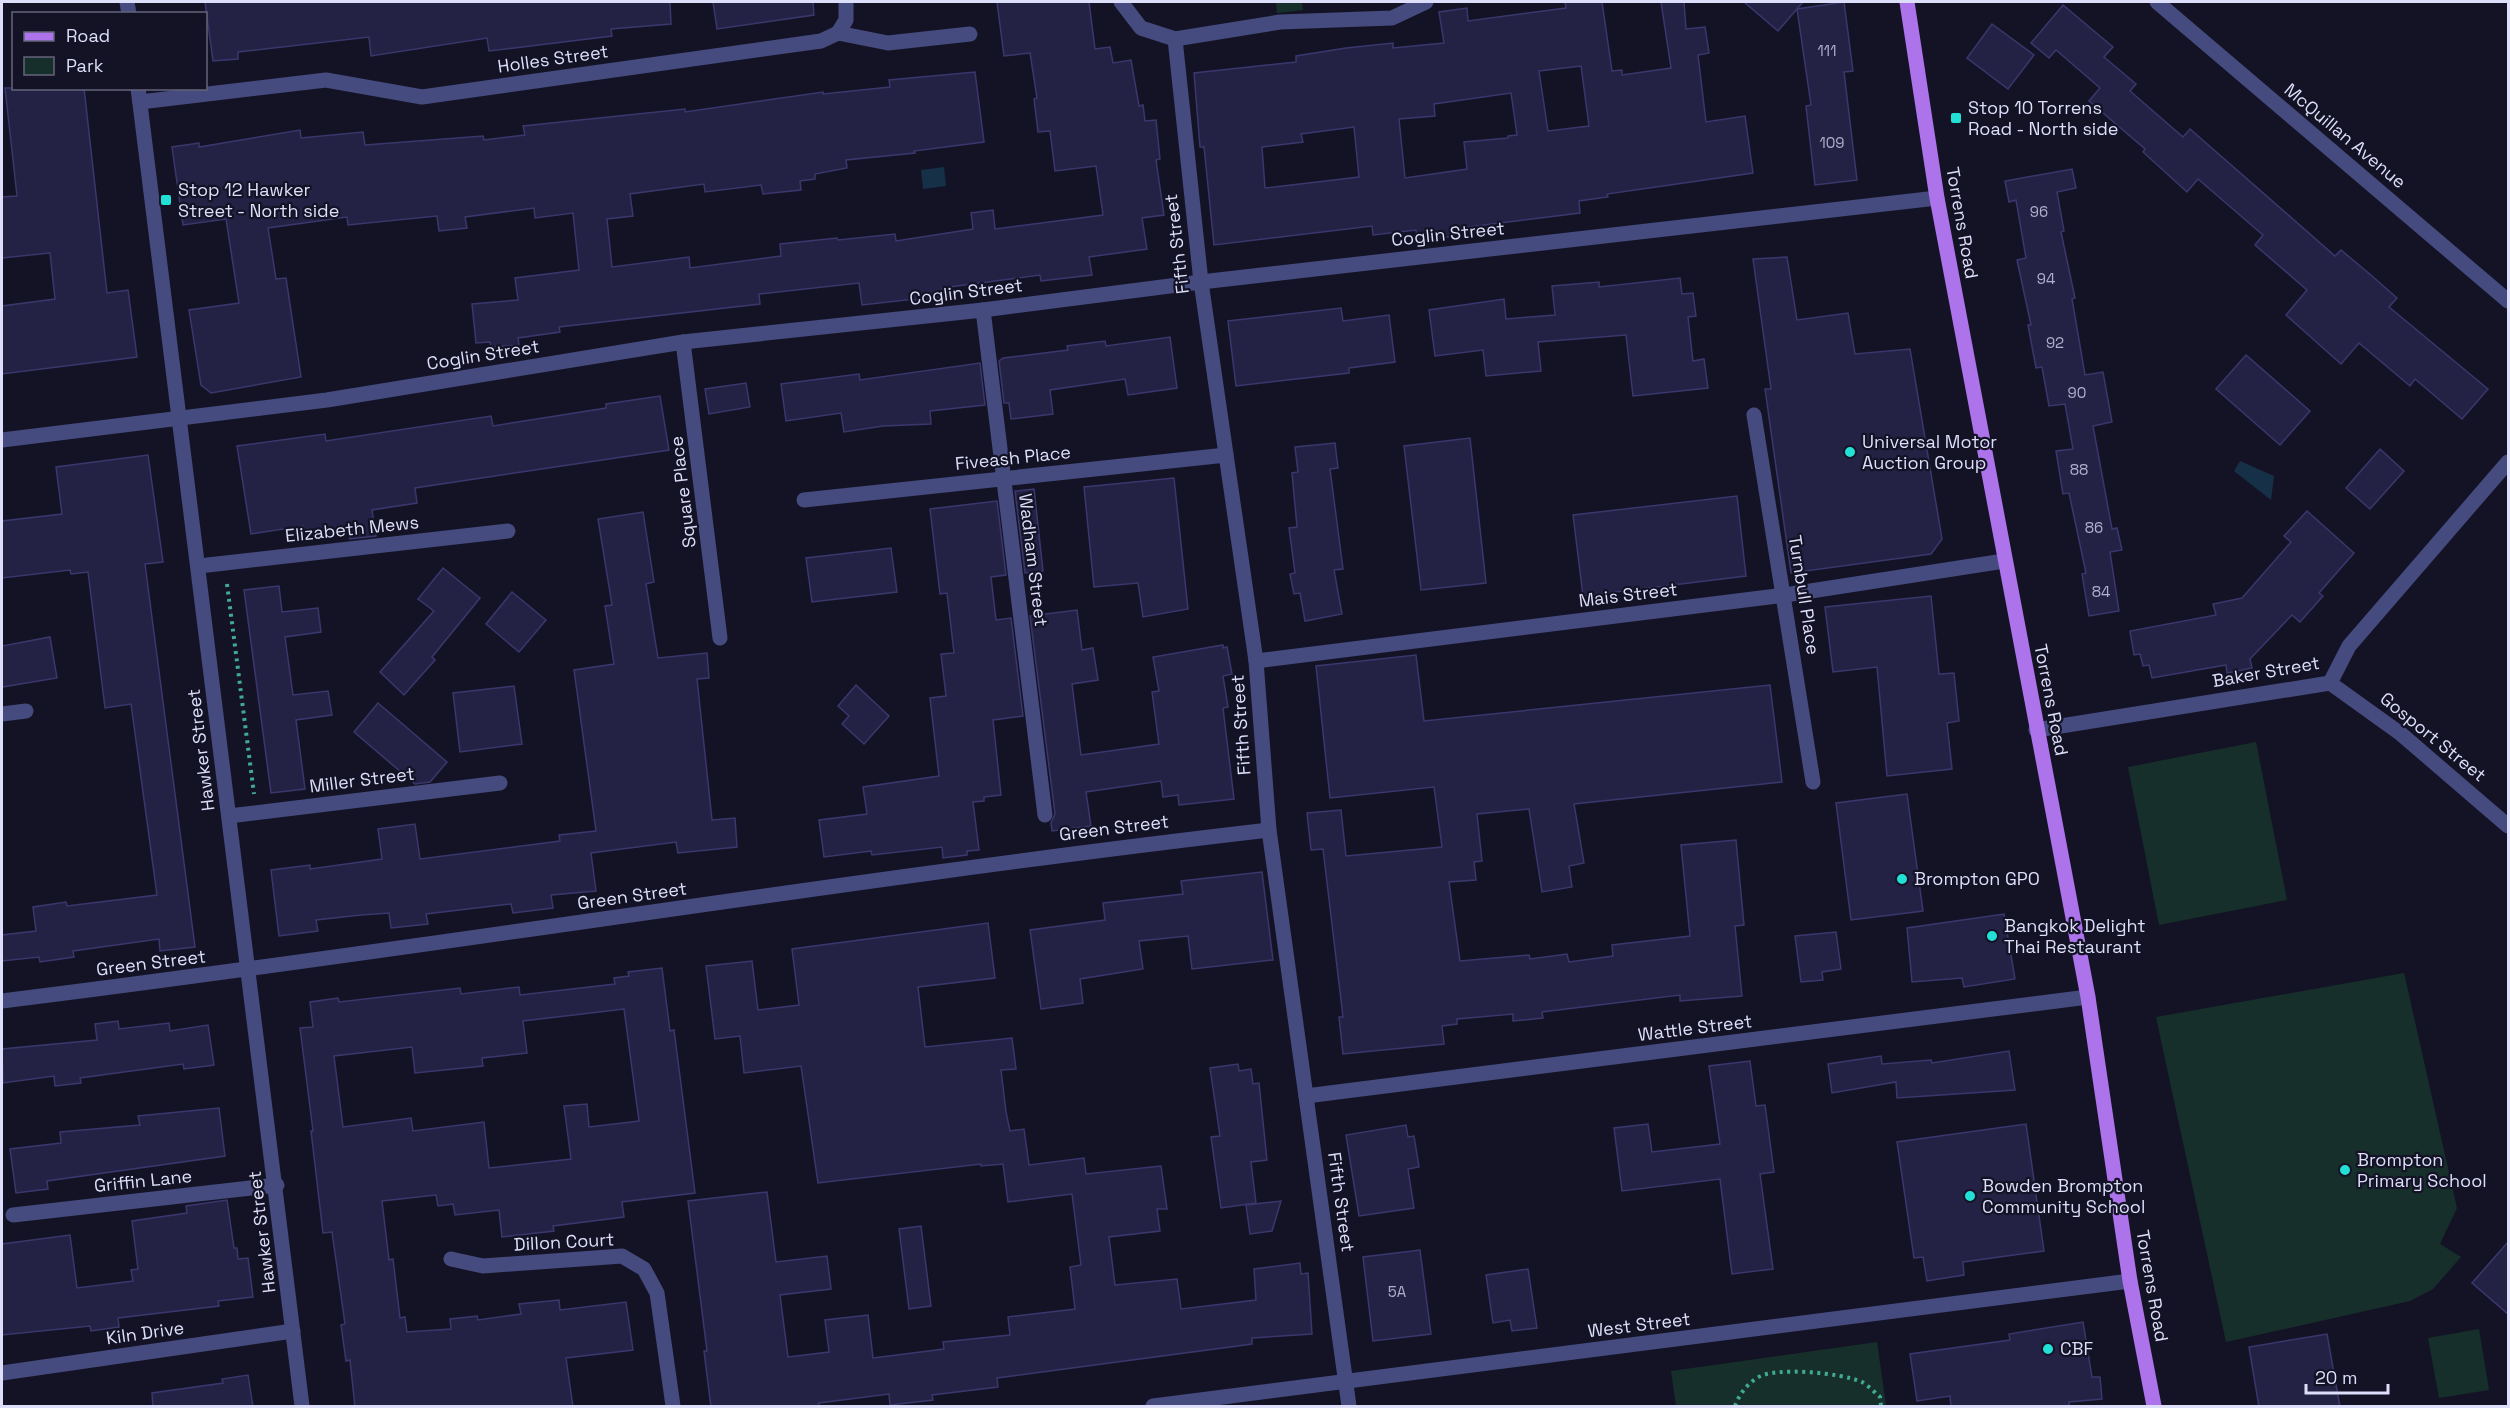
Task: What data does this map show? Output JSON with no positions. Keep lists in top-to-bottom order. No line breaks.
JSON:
{"streets":{"main road":["Torrens Road"],"street":["Holles Street","McQuillan Avenue","Coglin Street","Fifth Street","Fiveash Place","Square Place","Elizabeth Mews","Wadham Street","Mais Street","Turnbull Place","Baker Street","Gosport Street","Hawker Street","Miller Street","Green Street","Wattle Street","Griffin Lane","Dillon Court","West Street","Kiln Drive"]},"crossings":[["Holles Street","Hawker Street"],["Torrens Road","Coglin Street"],["Torrens Road","Mais Street"],["Torrens Road","Baker Street"],["Torrens Road","Wattle Street"],["Torrens Road","West Street"],["Coglin Street","Fifth Street"],["Coglin Street","Square Place"],["Coglin Street","Wadham Street"],["Coglin Street","Hawker Street"],["Fifth Street","Fiveash Place"],["Fifth Street","Mais Street"],["Fifth Street","Green Street"],["Fifth Street","Wattle Street"],["Fifth Street","West Street"],["Fiveash Place","Wadham Street"],["Elizabeth Mews","Hawker Street"],["Mais Street","Turnbull Place"],["Baker Street","Gosport Street"],["Hawker Street","Miller Street"],["Hawker Street","Green Street"],["Hawker Street","Griffin Lane"],["Hawker Street","Kiln Drive"]],"places":{"transit":["Stop 10 Torrens Road - North side","Stop 12 Hawker Street - North side"],"other":["Universal Motor Auction Group","Brompton GPO","Bangkok Delight Thai Restaurant","Brompton Primary School","Bowden Brompton Community School","CBF"]},"house_numbers":["111","109","96","94","92","90","88","86","84","5A"],"legend":["Road","Park"],"scale_bar":"20 m"}
